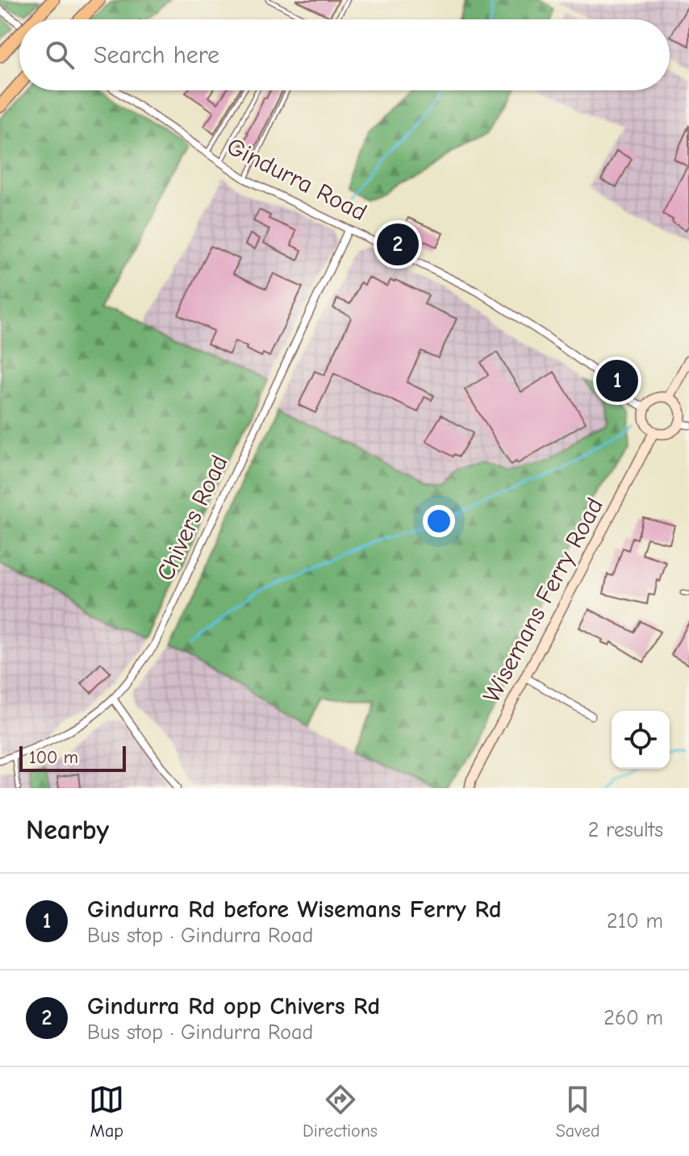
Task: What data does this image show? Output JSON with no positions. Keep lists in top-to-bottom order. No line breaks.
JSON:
{"streets":{"main road":["Wisemans Ferry Road"],"street":["Gindurra Road","Chivers Road"]},"crossings":[["Gindurra Road","Chivers Road"],["Gindurra Road","Wisemans Ferry Road"]],"scale_bar":"100 m","page":{"search":"Search here","pins":["2","1"],"scale":"100 m","heading":["Nearby","2 results"],"list":[{"mark":"1","name":"Gindurra Rd before Wisemans Ferry Rd","note":"Bus stop · Gindurra Road","value":"210 m"},{"mark":"2","name":"Gindurra Rd opp Chivers Rd","note":"Bus stop · Gindurra Road","value":"260 m"}],"nav":["Map","Directions","Saved"]}}
